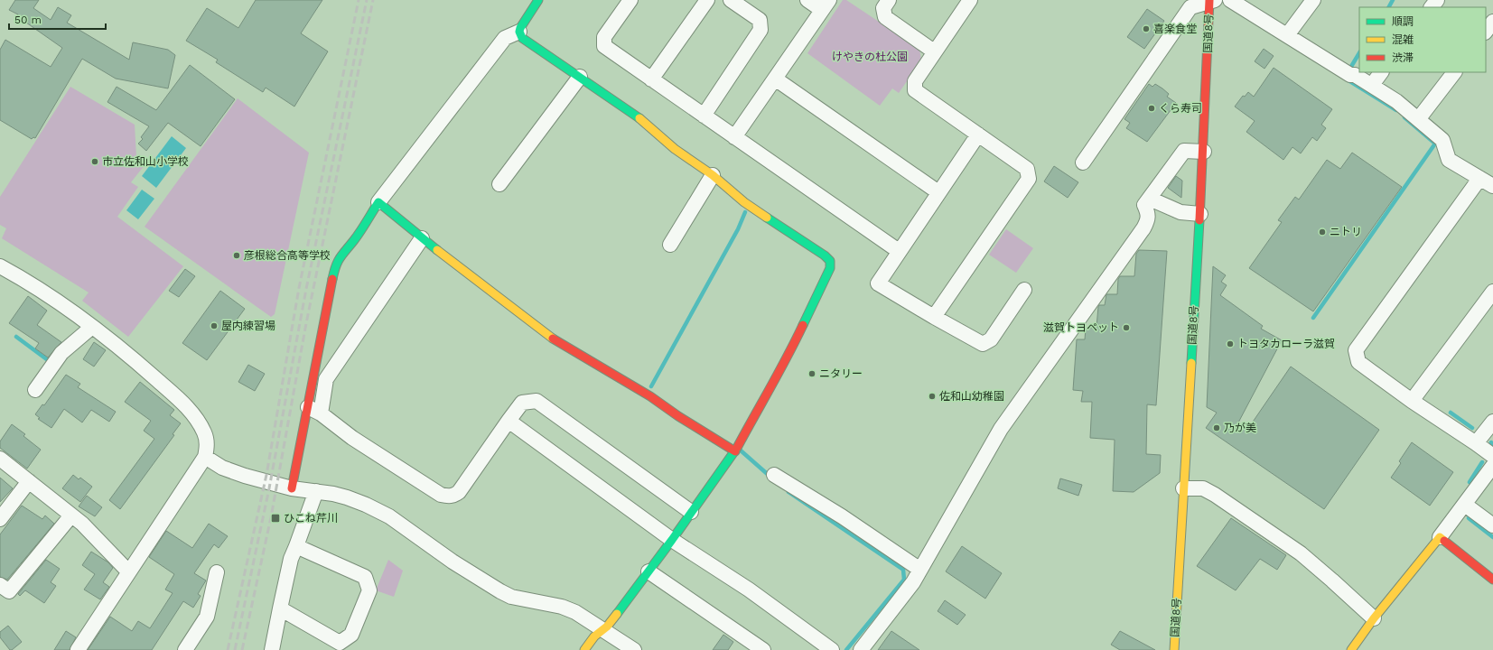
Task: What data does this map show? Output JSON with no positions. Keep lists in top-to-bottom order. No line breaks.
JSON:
{"streets":{"main road":["国道8号"]},"parks":["けやきの杜公園"],"places":{"other":["喜楽食堂","くら寿司","市立佐和山小学校","ニトリ","彦根総合高等学校","屋内練習場","滋賀トヨペット","トヨタカローラ滋賀","ニタリー","佐和山幼稚園","乃が美"],"transit":["ひこね芹川"]},"legend":["順調","混雑","渋滞"],"scale_bar":"50 m"}
